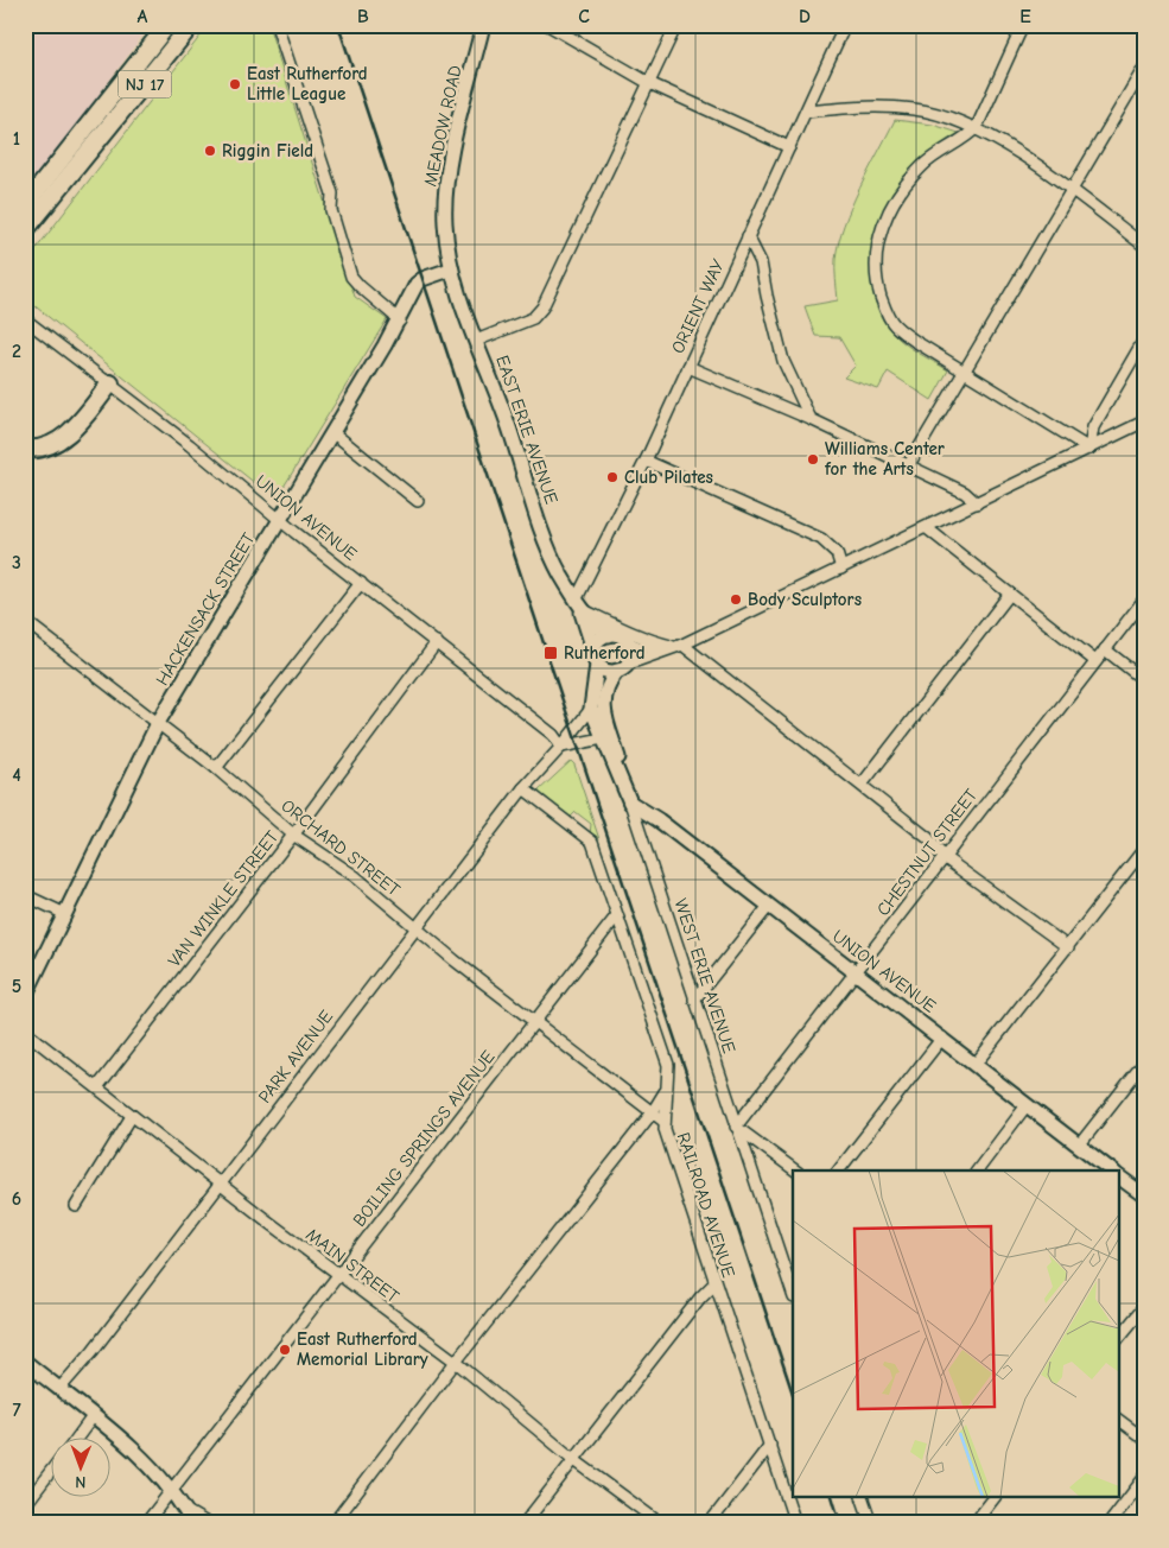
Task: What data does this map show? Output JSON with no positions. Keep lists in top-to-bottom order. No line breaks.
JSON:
{"streets":{"highway":["NJ 17"],"main road":["MEADOW ROAD","EAST ERIE AVENUE","UNION AVENUE","HACKENSACK STREET","WEST ERIE AVENUE"],"street":["ORIENT WAY","ORCHARD STREET","CHESTNUT STREET","VAN WINKLE STREET","PARK AVENUE","BOILING SPRINGS AVENUE","RAILROAD AVENUE","MAIN STREET"]},"crossings":[["MEADOW ROAD","EAST ERIE AVENUE"],["MEADOW ROAD","HACKENSACK STREET"],["ORIENT WAY","EAST ERIE AVENUE"],["EAST ERIE AVENUE","HACKENSACK STREET"],["EAST ERIE AVENUE","WEST ERIE AVENUE"],["UNION AVENUE","HACKENSACK STREET"],["UNION AVENUE","CHESTNUT STREET"],["UNION AVENUE","VAN WINKLE STREET"],["UNION AVENUE","WEST ERIE AVENUE"],["UNION AVENUE","PARK AVENUE"],["HACKENSACK STREET","ORCHARD STREET"],["ORCHARD STREET","VAN WINKLE STREET"],["ORCHARD STREET","PARK AVENUE"],["ORCHARD STREET","BOILING SPRINGS AVENUE"],["ORCHARD STREET","RAILROAD AVENUE"],["CHESTNUT STREET","WEST ERIE AVENUE"],["VAN WINKLE STREET","MAIN STREET"],["WEST ERIE AVENUE","PARK AVENUE"],["PARK AVENUE","RAILROAD AVENUE"],["PARK AVENUE","MAIN STREET"],["BOILING SPRINGS AVENUE","RAILROAD AVENUE"],["BOILING SPRINGS AVENUE","MAIN STREET"]],"places":{"other":["East Rutherford Little League","Riggin Field","Williams Center for the Arts","Club Pilates","Body Sculptors","East Rutherford Memorial Library"],"transit":["Rutherford"]},"north":"bottom","grid":{"columns":["A","B","C","D","E"],"rows":["1","2","3","4","5","6","7"]}}
